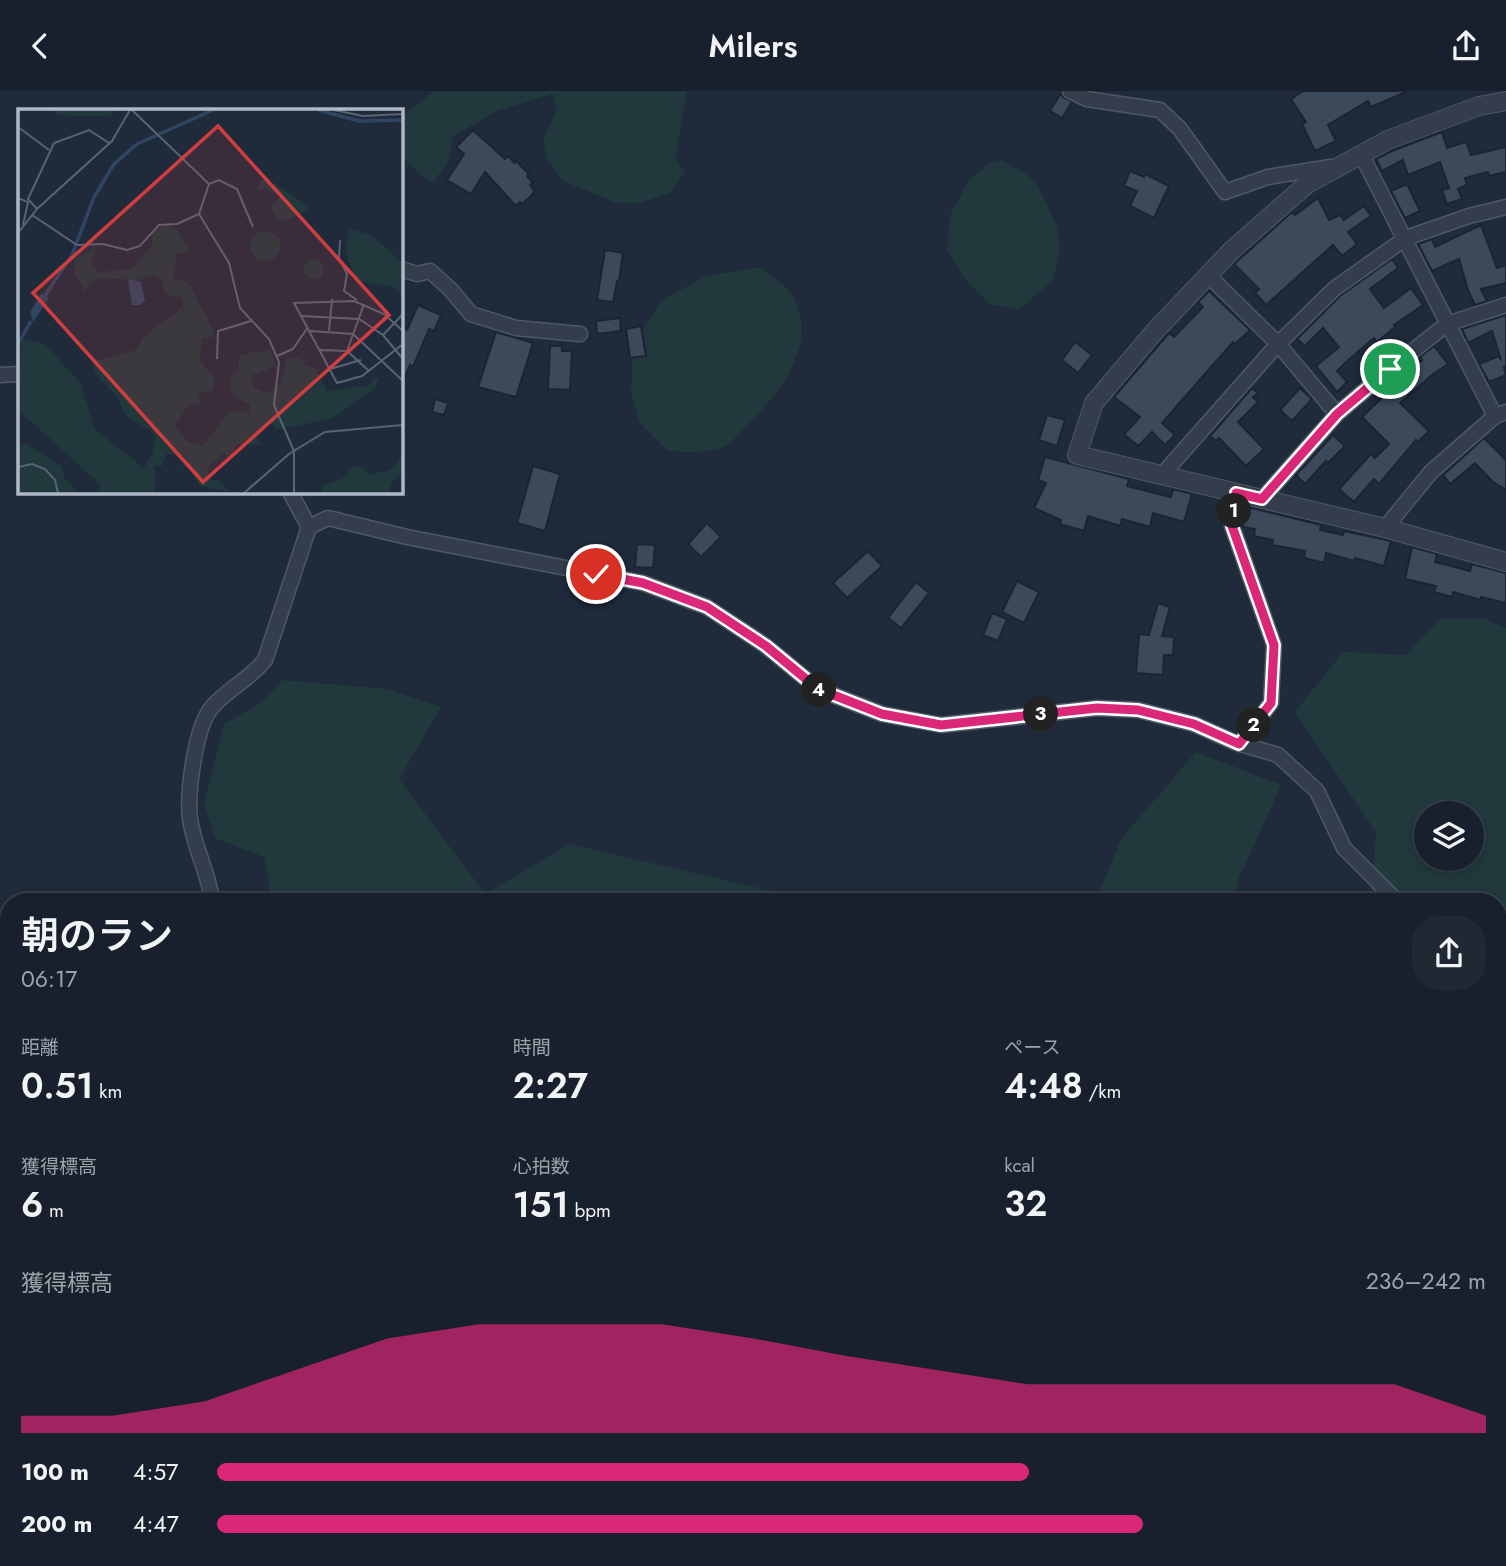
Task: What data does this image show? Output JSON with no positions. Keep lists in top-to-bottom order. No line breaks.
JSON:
{"page":{"header":"Milers","pins":["1","4","3","2"],"heading":["朝のラン","06:17"],"stats":[["距離","0.51 km"],["時間","2:27"],["ペース","4:48 /km"],["獲得標高","6 m"],["心拍数","151 bpm"],["kcal","32"]],"chart":["獲得標高","236–242 m"],"list":[{"name":"100 m","note":"4:57"},{"name":"200 m","note":"4:47"}]}}
